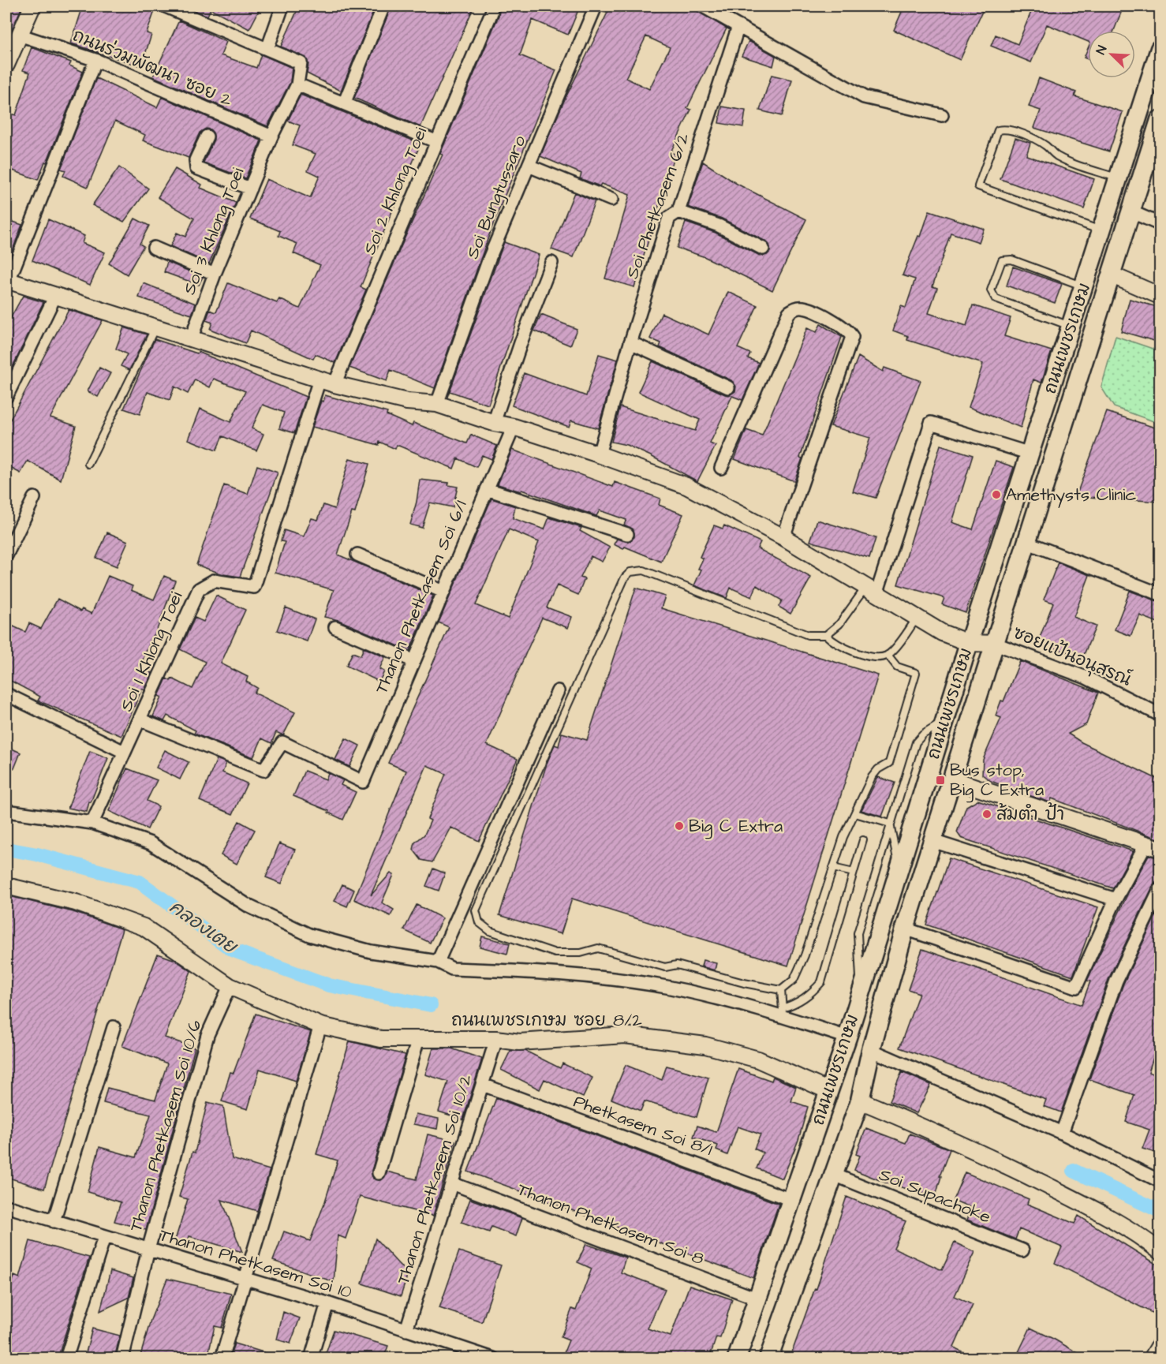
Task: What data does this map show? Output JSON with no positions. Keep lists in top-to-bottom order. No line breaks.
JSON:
{"streets":{"main road":["ถนนเพชรเกษม"],"street":["ถนนร่วมพัฒนา ซอย 2","Soi 2 Khlong Toei","Soi Bungtussaro","Soi Phetkasem 6/2","Soi 3 Khlong Toei","Thanon Phetkasem Soi 6/1","Soi 1 Khlong Toei","ซอยแป้นอนุสรณ์","ถนนเพชรเกษม ซอย 8/2","Thanon Phetkasem Soi 10/6","Phetkasem Soi 8/1","Thanon Phetkasem Soi 10/2","Soi Supachoke","Thanon Phetkasem Soi 8","Thanon Phetkasem Soi 10"]},"crossings":[["ถนนร่วมพัฒนา ซอย 2","Soi 3 Khlong Toei"],["ถนนเพชรเกษม","ซอยแป้นอนุสรณ์"],["ถนนเพชรเกษม","ถนนเพชรเกษม ซอย 8/2"],["ถนนเพชรเกษม","Phetkasem Soi 8/1"],["ถนนเพชรเกษม","Soi Supachoke"],["ถนนเพชรเกษม","Thanon Phetkasem Soi 8"],["Thanon Phetkasem Soi 6/1","Soi 1 Khlong Toei"],["ถนนเพชรเกษม ซอย 8/2","Thanon Phetkasem Soi 10/6"],["ถนนเพชรเกษม ซอย 8/2","Thanon Phetkasem Soi 10/2"],["Thanon Phetkasem Soi 10/6","Thanon Phetkasem Soi 10"],["Phetkasem Soi 8/1","Thanon Phetkasem Soi 10/2"],["Thanon Phetkasem Soi 10/2","Thanon Phetkasem Soi 8"],["Thanon Phetkasem Soi 10/2","Thanon Phetkasem Soi 10"]],"water":["คลองเตย"],"places":{"other":["Amethysts Clinic","ส้มตำ ป้า","Big C Extra"],"transit":["Bus stop, Big C Extra"]},"north":"top left"}
